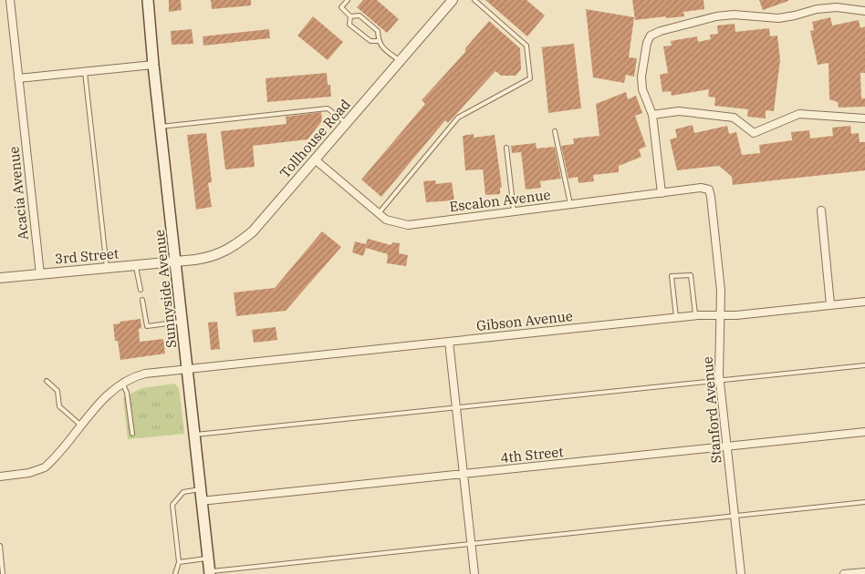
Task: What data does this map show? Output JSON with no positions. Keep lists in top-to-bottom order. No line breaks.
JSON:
{"streets":{"main road":["Sunnyside Avenue"],"street":["Tollhouse Road","Acacia Avenue","Escalon Avenue","3rd Street","Gibson Avenue","Stanford Avenue","4th Street"]},"crossings":[["Tollhouse Road","Escalon Avenue"],["Tollhouse Road","3rd Street"],["Tollhouse Road","Sunnyside Avenue"],["Acacia Avenue","3rd Street"],["Escalon Avenue","Stanford Avenue"],["3rd Street","Sunnyside Avenue"],["Sunnyside Avenue","Gibson Avenue"],["Sunnyside Avenue","4th Street"],["Gibson Avenue","Stanford Avenue"],["Stanford Avenue","4th Street"]]}
